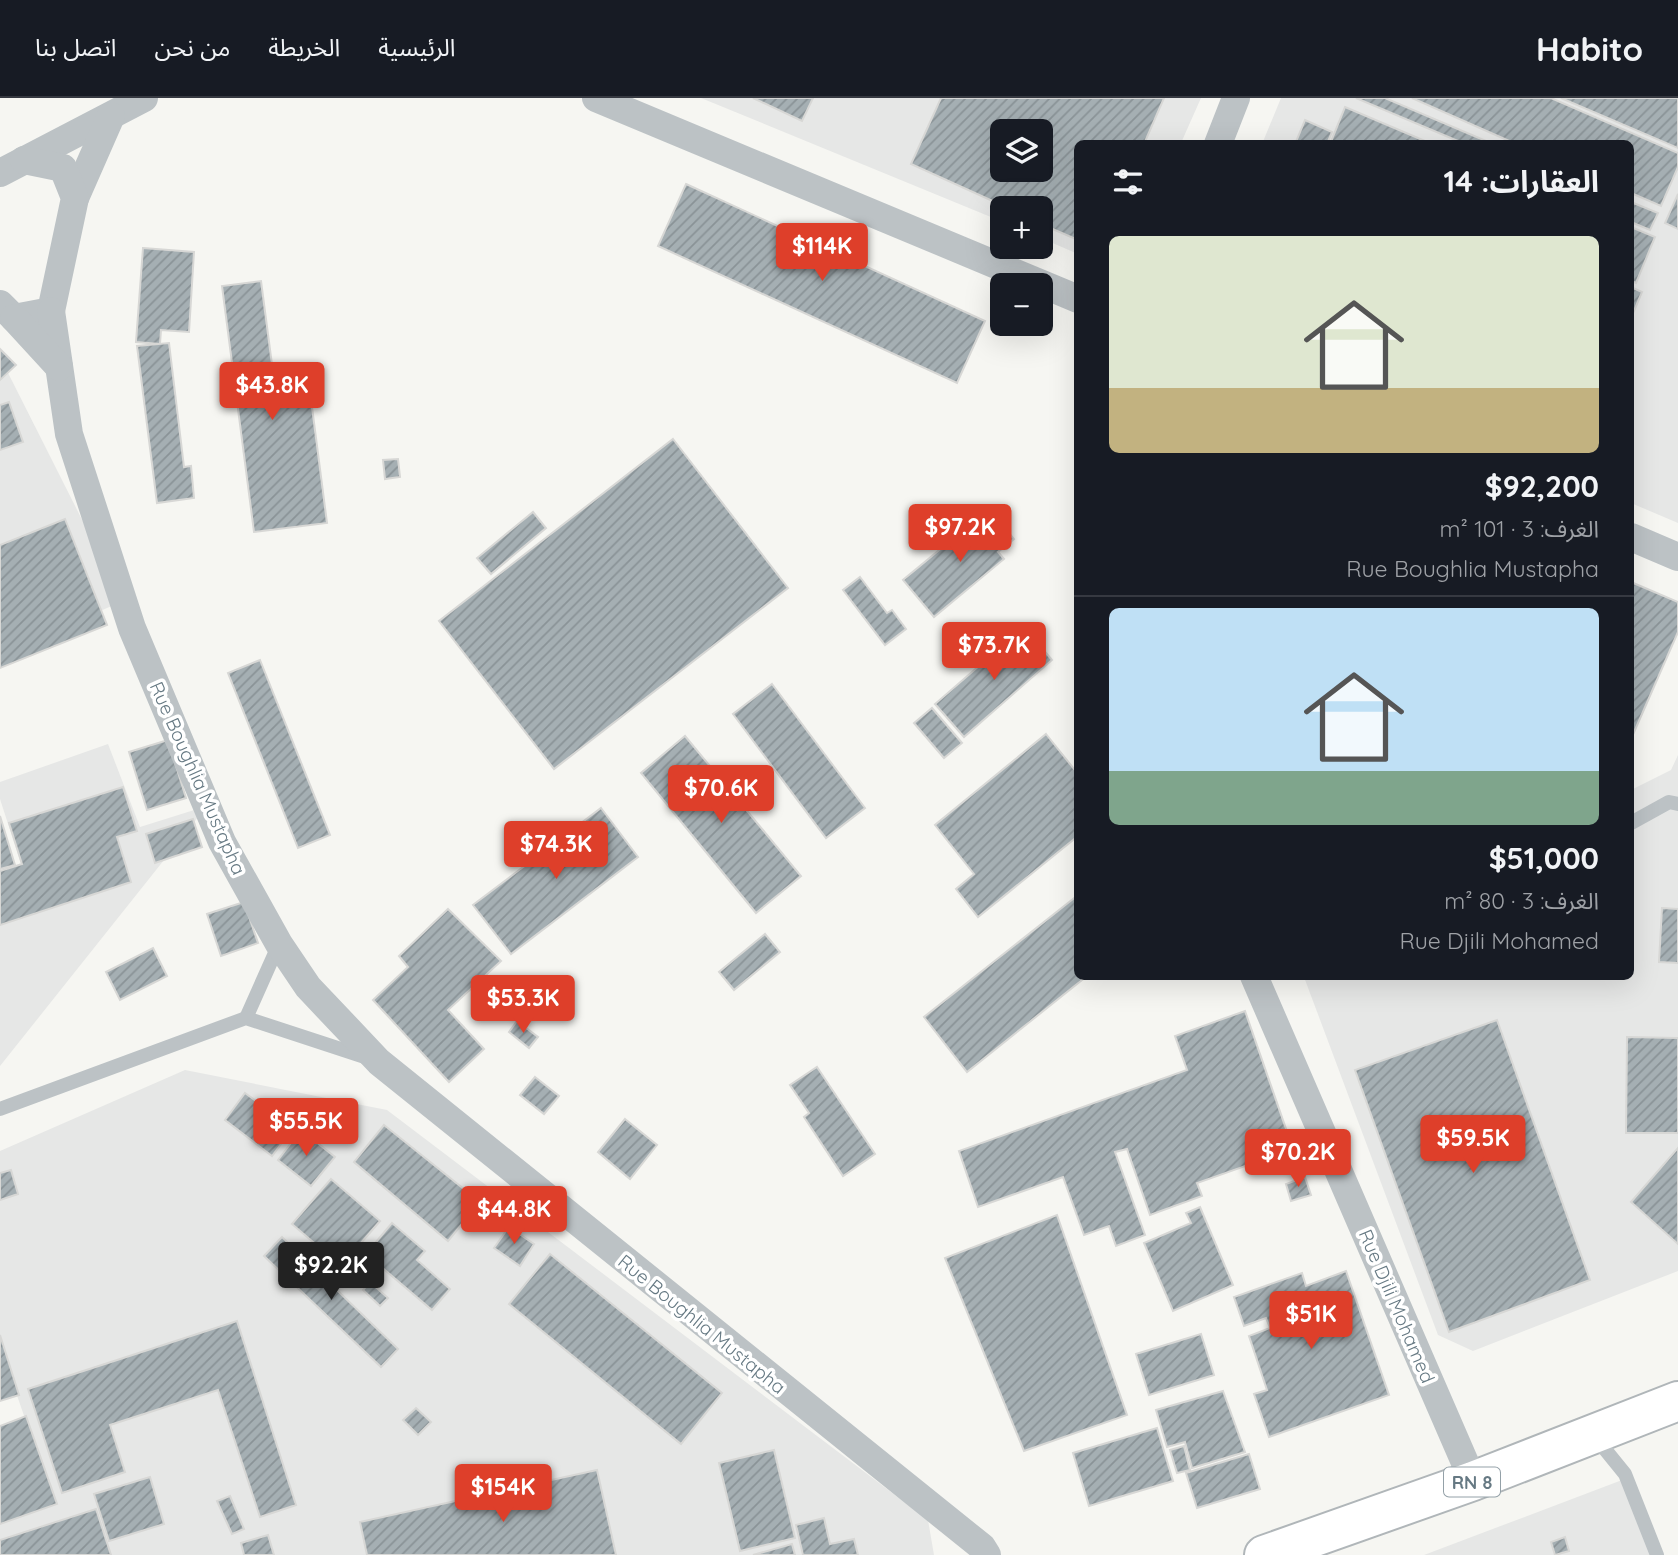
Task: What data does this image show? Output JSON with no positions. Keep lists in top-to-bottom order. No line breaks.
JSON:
{"streets":{"main road":["RN 8"],"street":["Rue Boughlia Mustapha","Rue Djili Mohamed"]},"crossings":[["Rue Djili Mohamed","RN 8"]],"page":{"header":"Habito","nav":["الرئيسية","الخريطة","من نحن","اتصل بنا"],"map_buttons":["+","−"],"heading":"العقارات: 14","price":["$114K","$43.8K","$97.2K","$73.7K","$70.6K","$74.3K","$53.3K","$55.5K","$59.5K","$70.2K","$44.8K","$92.2K","$51K","$154K"],"list":[{"name":"$92,200","note":"الغرف: 3 · 101 m² · Rue Boughlia Mustapha"},{"name":"$51,000","note":"الغرف: 3 · 80 m² · Rue Djili Mohamed"}]}}
